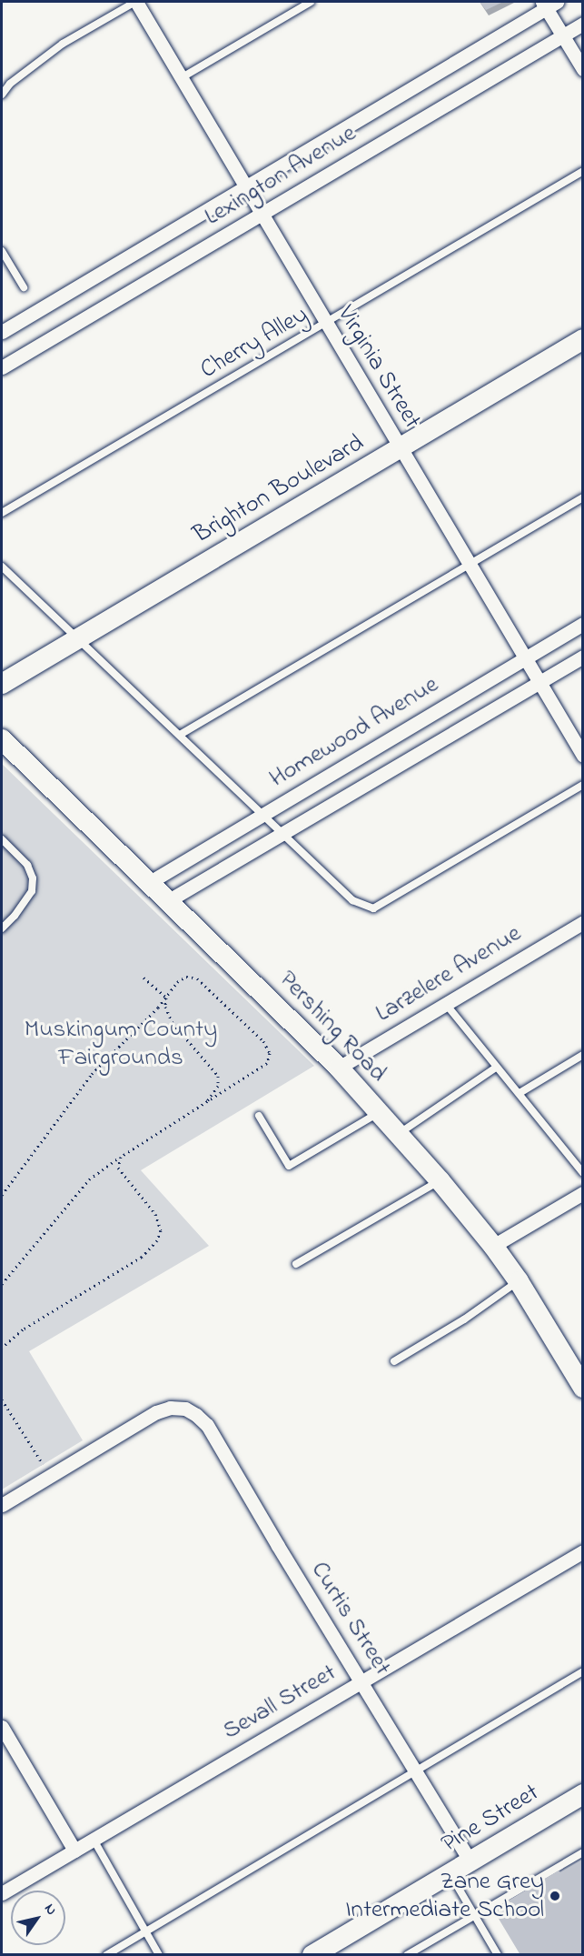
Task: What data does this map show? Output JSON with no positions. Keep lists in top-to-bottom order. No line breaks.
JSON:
{"streets":{"street":["Lexington Avenue","Virginia Street","Brighton Boulevard","Homewood Avenue","Larzelere Avenue","Pershing Road","Curtis Street","Sevall Street","Pine Street"],"lane":["Cherry Alley"]},"crossings":[["Lexington Avenue","Virginia Street"],["Cherry Alley","Virginia Street"],["Virginia Street","Brighton Boulevard"],["Virginia Street","Homewood Avenue"],["Homewood Avenue","Pershing Road"],["Larzelere Avenue","Pershing Road"],["Curtis Street","Sevall Street"],["Curtis Street","Pine Street"]],"parks":["Muskingum County Fairgrounds"],"places":["Zane Grey Intermediate School"],"north":"top right"}
